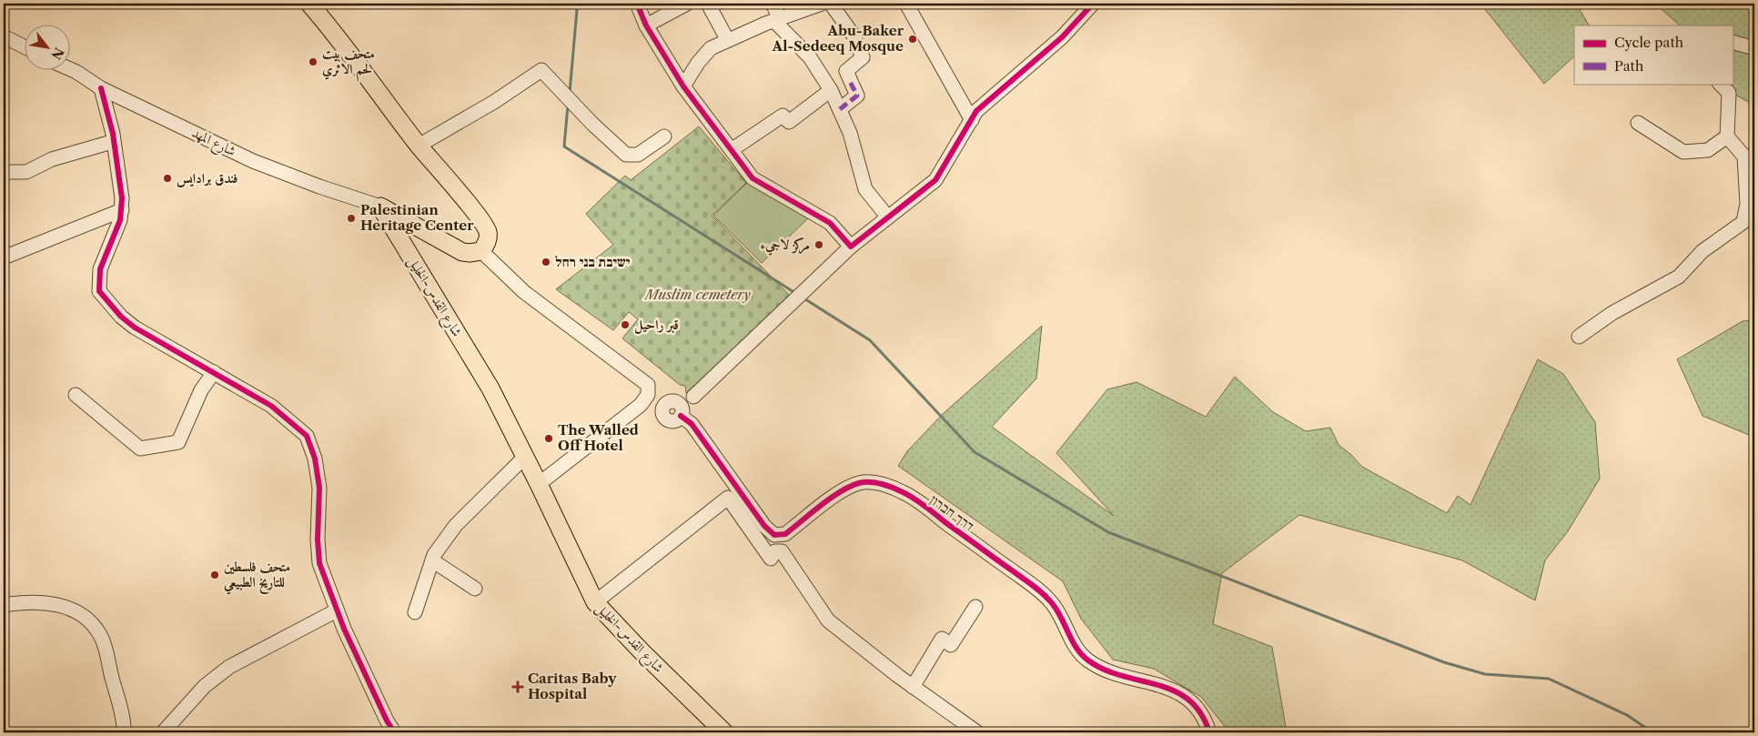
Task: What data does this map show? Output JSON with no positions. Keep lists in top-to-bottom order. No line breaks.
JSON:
{"streets":{"main road":["شارع القدس-الخليل"],"street":["شارع المهد","דרך חברון"]},"crossings":[["شارع المهد","شارع القدس-الخليل"]],"parks":["Muslim cemetery"],"places":{"other":["Abu-Baker Al-Sedeeq Mosque","متحف بيت لحم الاثري","فندق برادايس","Palestinian Heritage Center","مركز لاجيء","ישיבת בני רחל","قبر راحيل","The Walled Off Hotel","متحف فلسطين للتاريخ الطبيعي"],"health":["Caritas Baby Hospital"]},"legend":["Cycle path","Path"],"north":"bottom right"}
